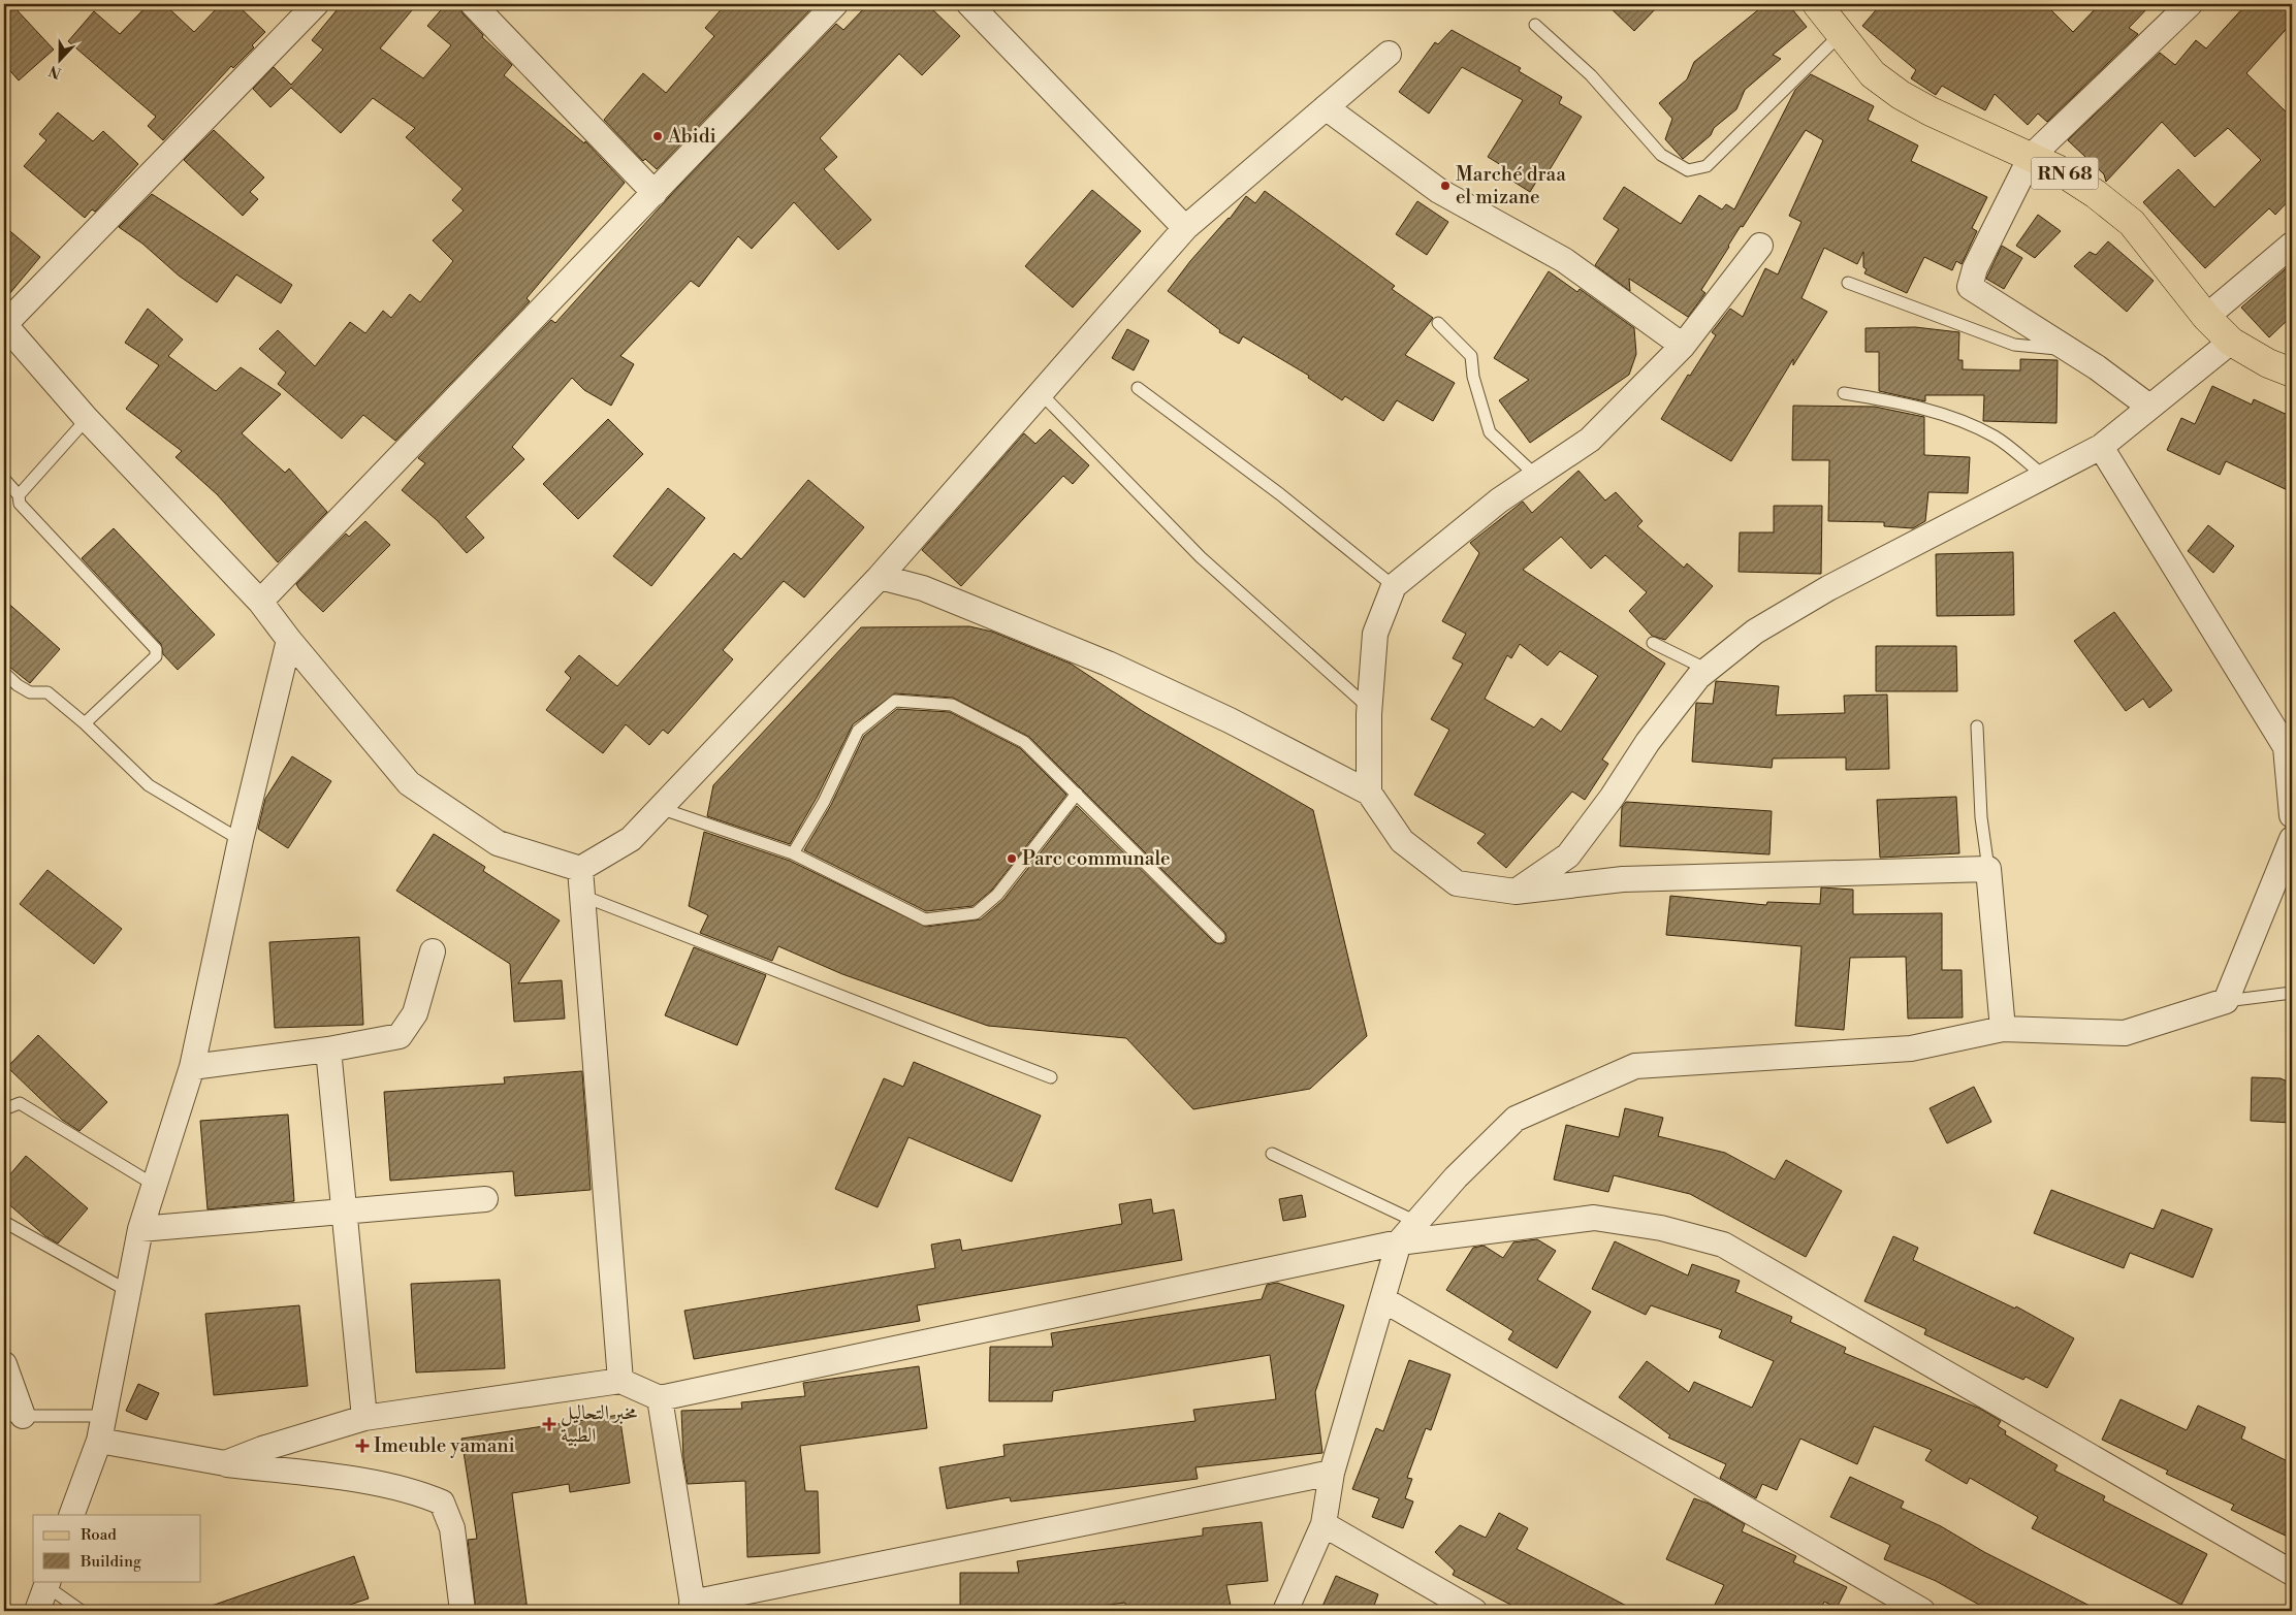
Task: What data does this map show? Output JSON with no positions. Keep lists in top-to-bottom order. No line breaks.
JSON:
{"streets":{"main road":["RN 68"]},"places":{"other":["Abidi","Marché draa el mizane","Parc communale"],"health":["مخبر التحاليل الطبية","Imeuble yamani"]},"legend":["Road","Building"],"north":"bottom"}
